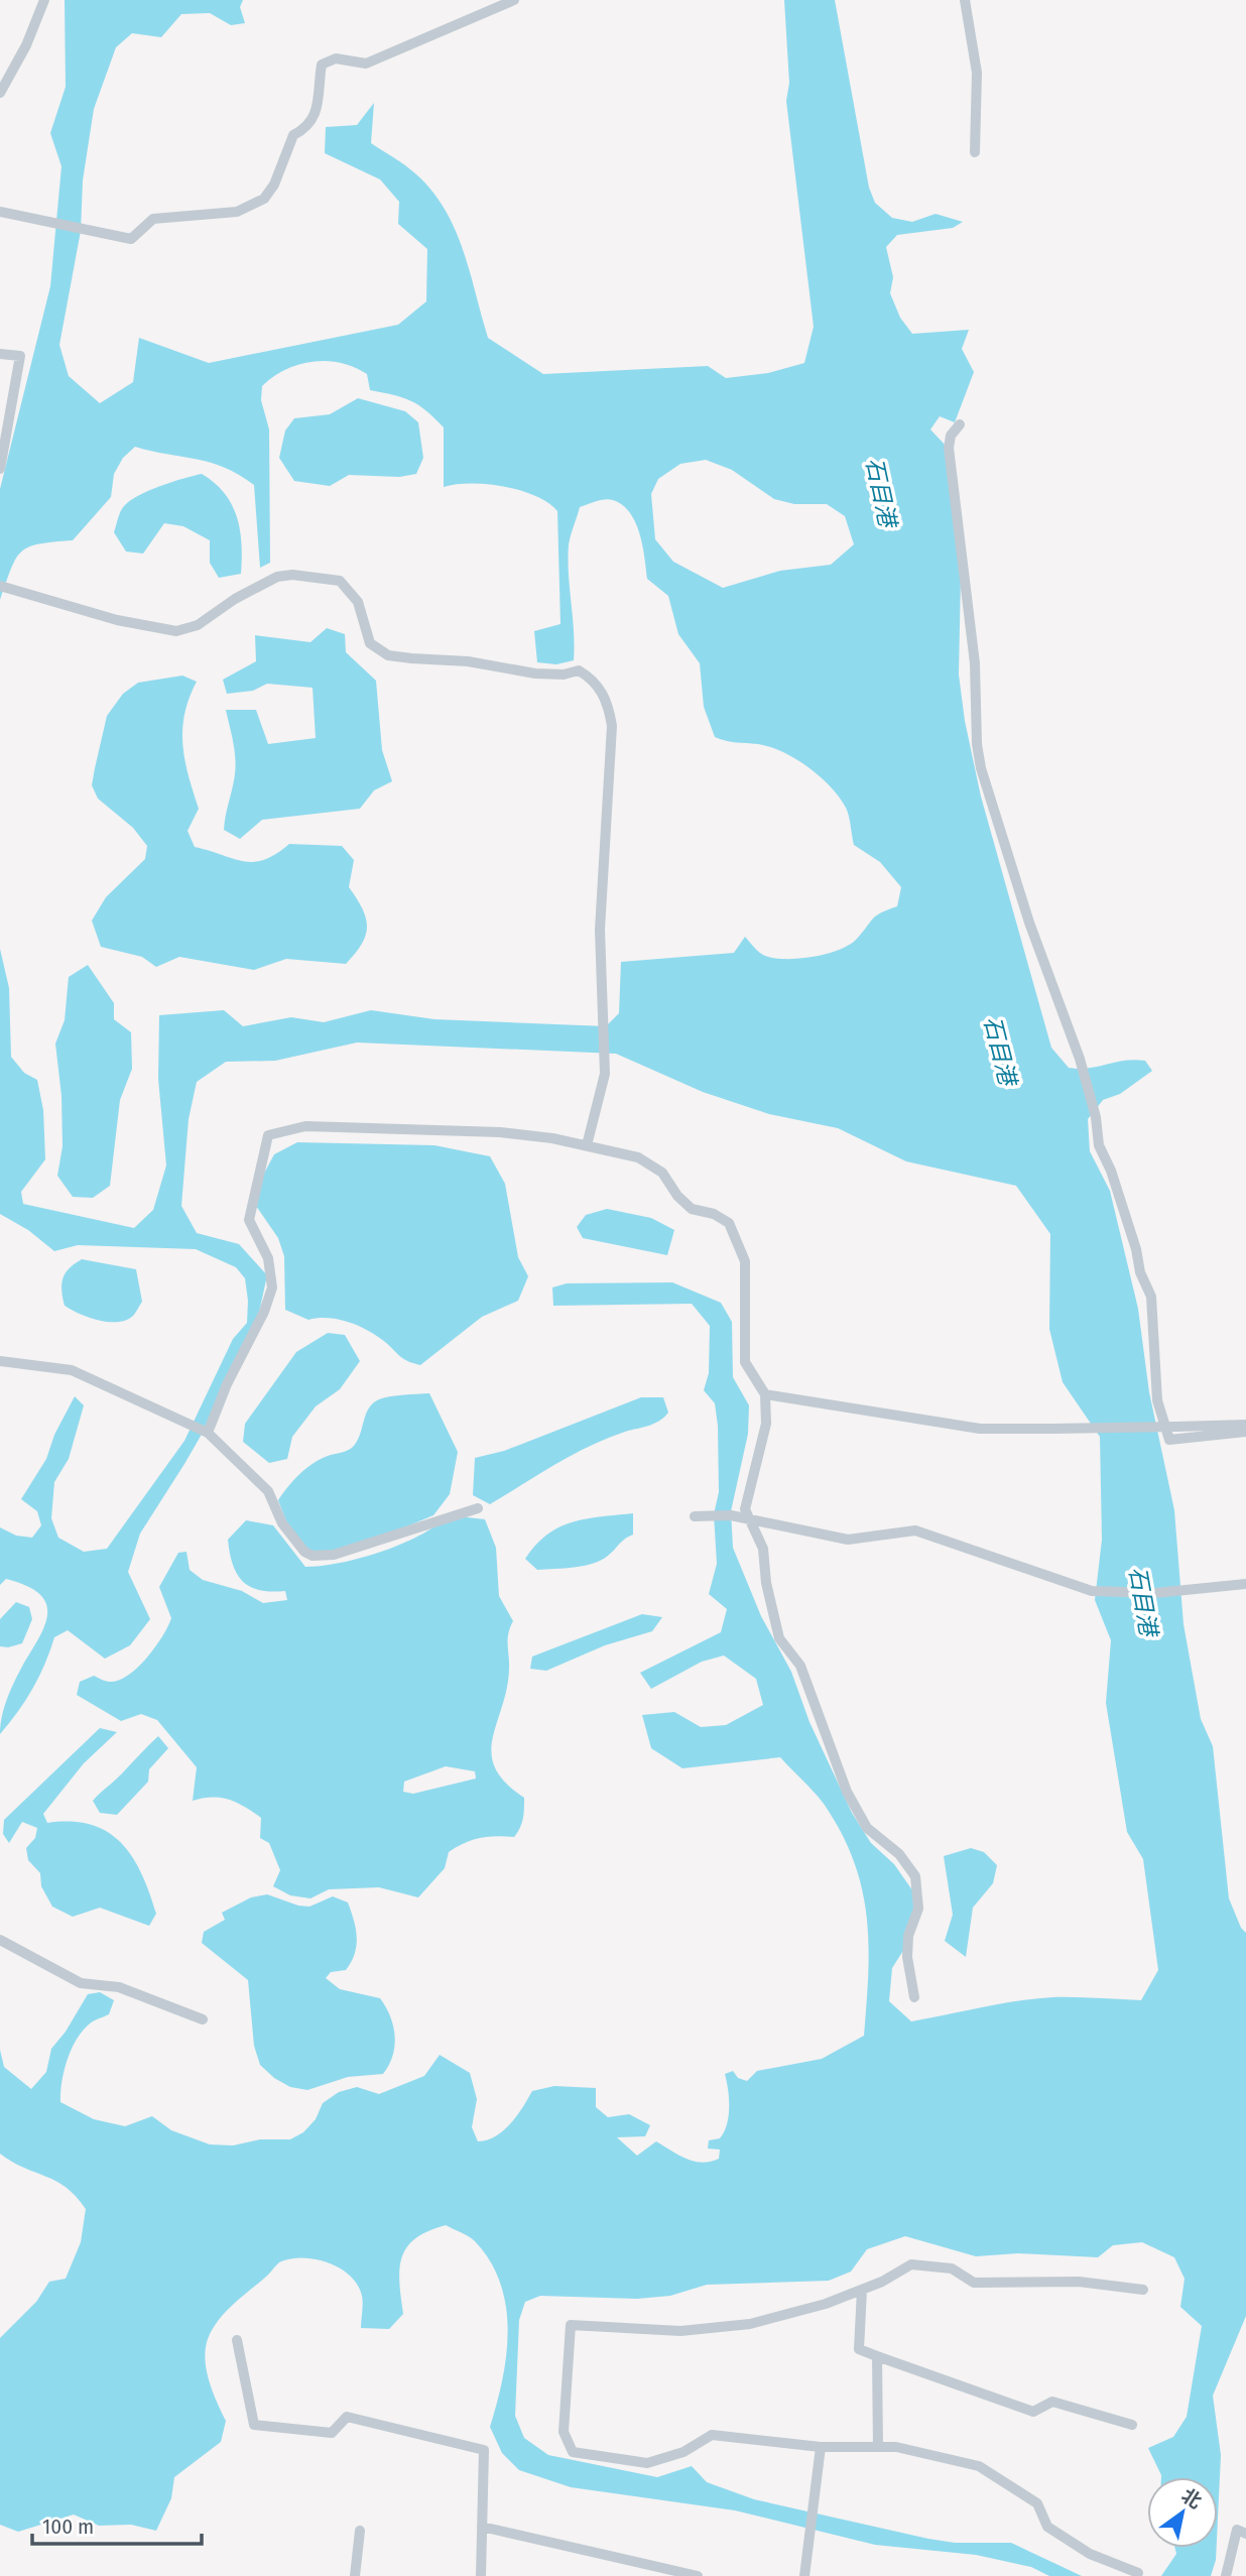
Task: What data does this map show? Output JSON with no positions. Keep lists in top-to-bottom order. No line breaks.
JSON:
{"water":["石目港"],"scale_bar":"100 m","north":"top right"}
